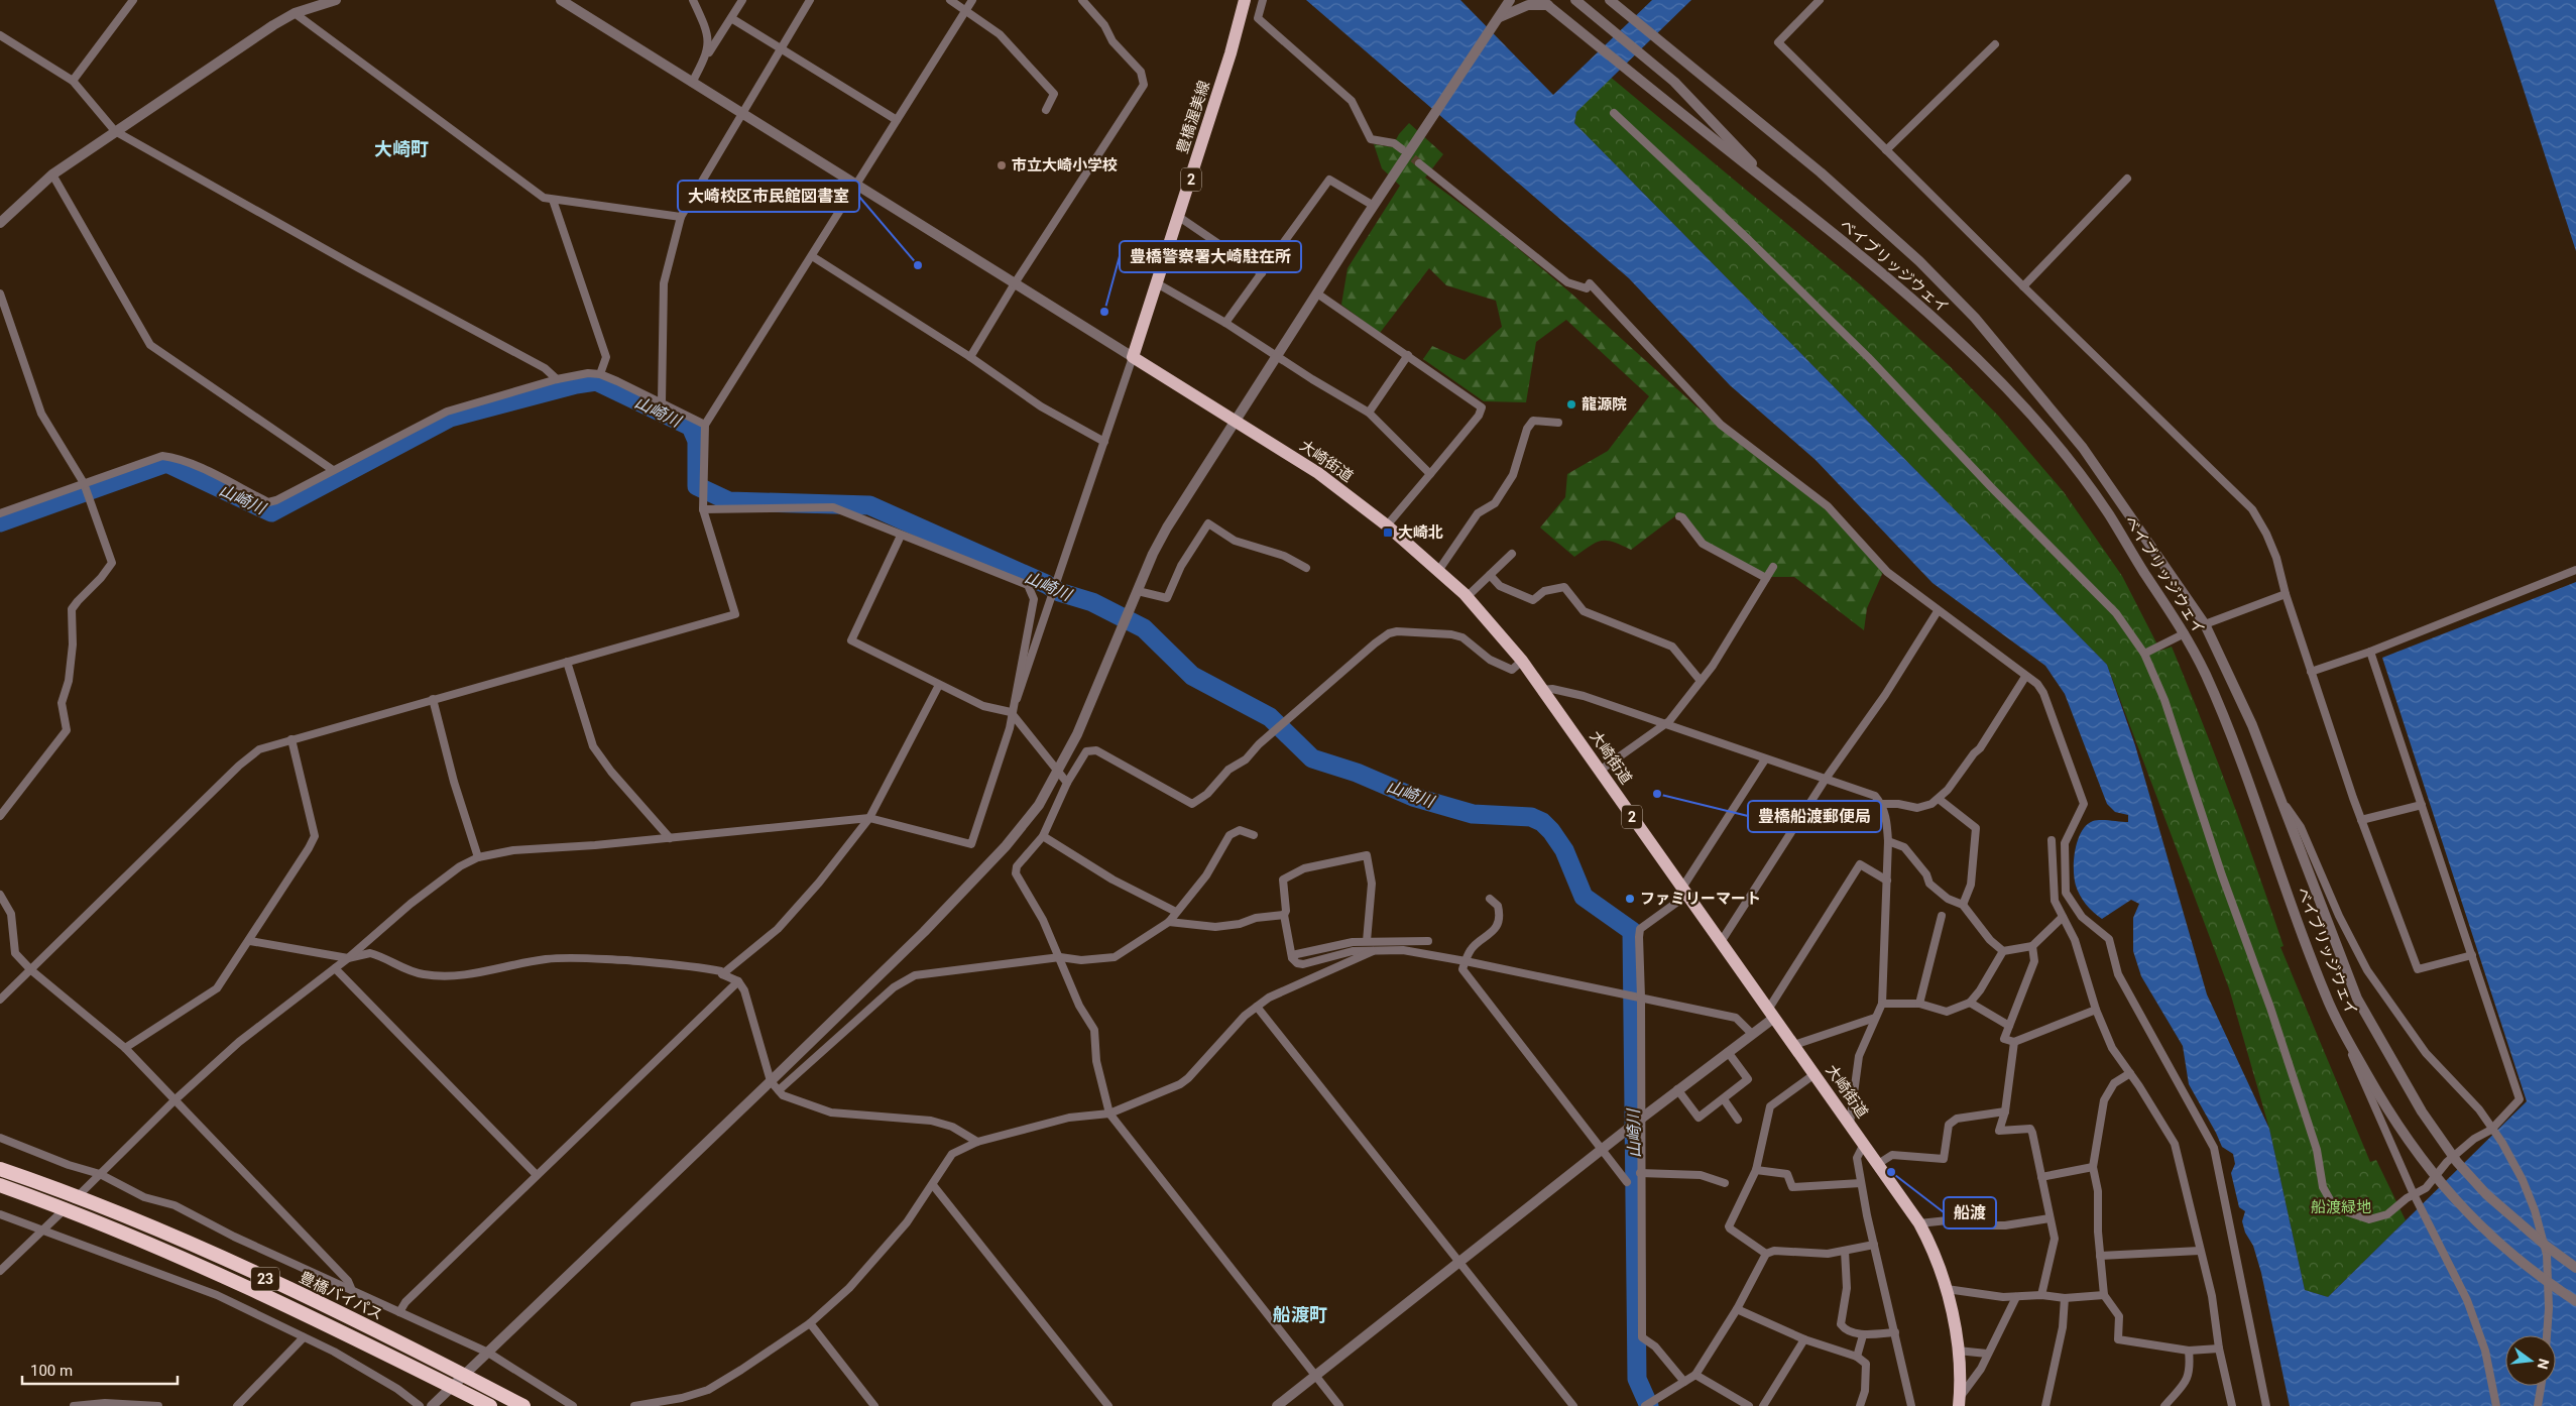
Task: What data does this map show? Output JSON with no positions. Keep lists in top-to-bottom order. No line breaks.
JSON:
{"streets":{"highway":["23","豊橋バイパス"],"main road":["豊橋渥美線","2","大崎街道"],"street":["ベイブリッジウェイ"]},"crossings":[["豊橋渥美線","大崎街道"]],"districts":["大崎町","船渡町"],"water":["山崎川"],"parks":["船渡緑地"],"places":{"other":["市立大崎小学校","大崎校区市民館図書室","豊橋警察署大崎駐在所","龍源院","豊橋船渡郵便局","ファミリーマート","船渡"],"transit":["大崎北"]},"scale_bar":"100 m","north":"right"}
